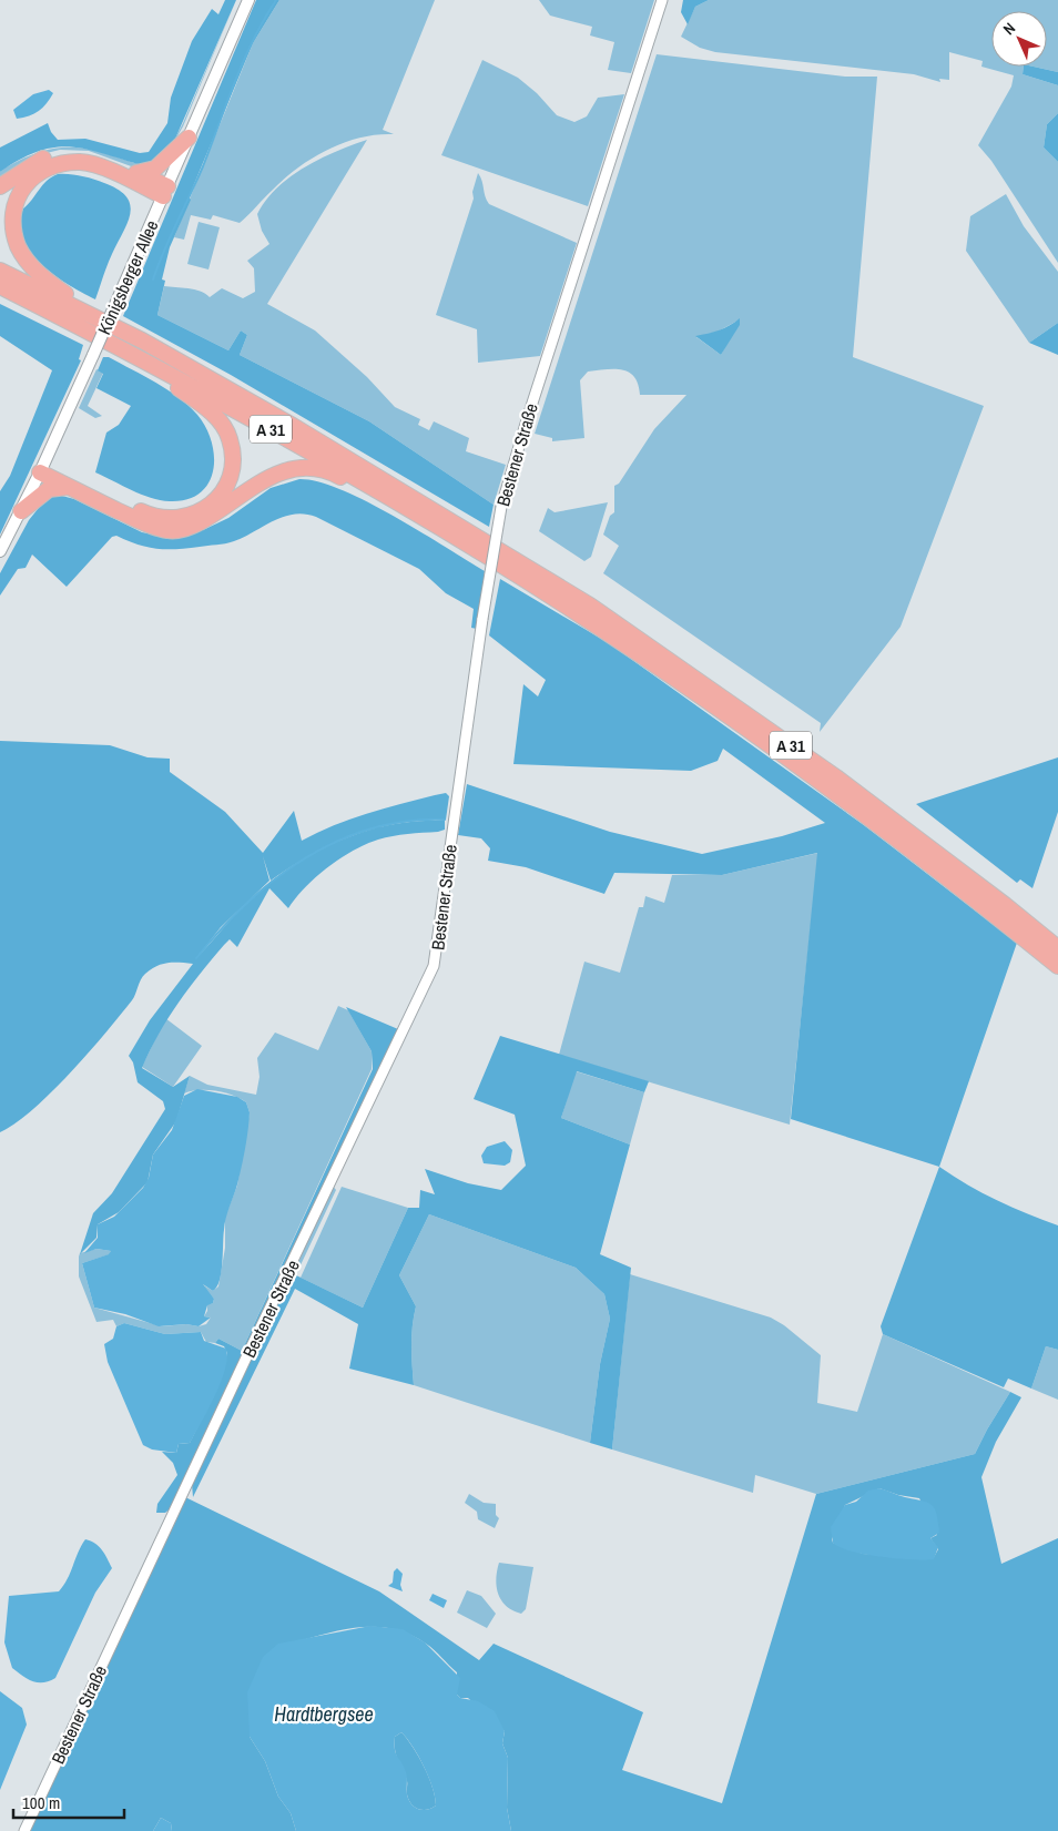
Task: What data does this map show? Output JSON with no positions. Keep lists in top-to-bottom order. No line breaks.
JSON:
{"streets":{"highway":["A 31"],"main road":["Königsberger Allee"],"street":["Bestener Straße"]},"water":["Hardtbergsee"],"scale_bar":"100 m","north":"top left"}
